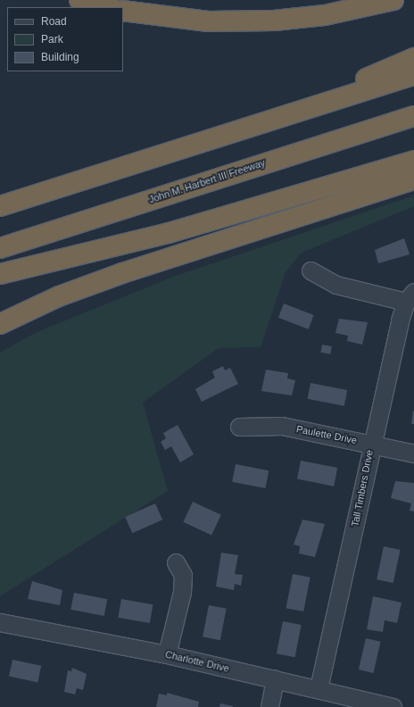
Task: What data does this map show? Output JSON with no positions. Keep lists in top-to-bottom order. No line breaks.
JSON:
{"streets":{"highway":["John M. Harbert III Freeway"],"street":["Paulette Drive","Tall Timbers Drive","Charlotte Drive"]},"crossings":[["Paulette Drive","Tall Timbers Drive"],["Tall Timbers Drive","Charlotte Drive"]],"legend":["Road","Park","Building"]}
